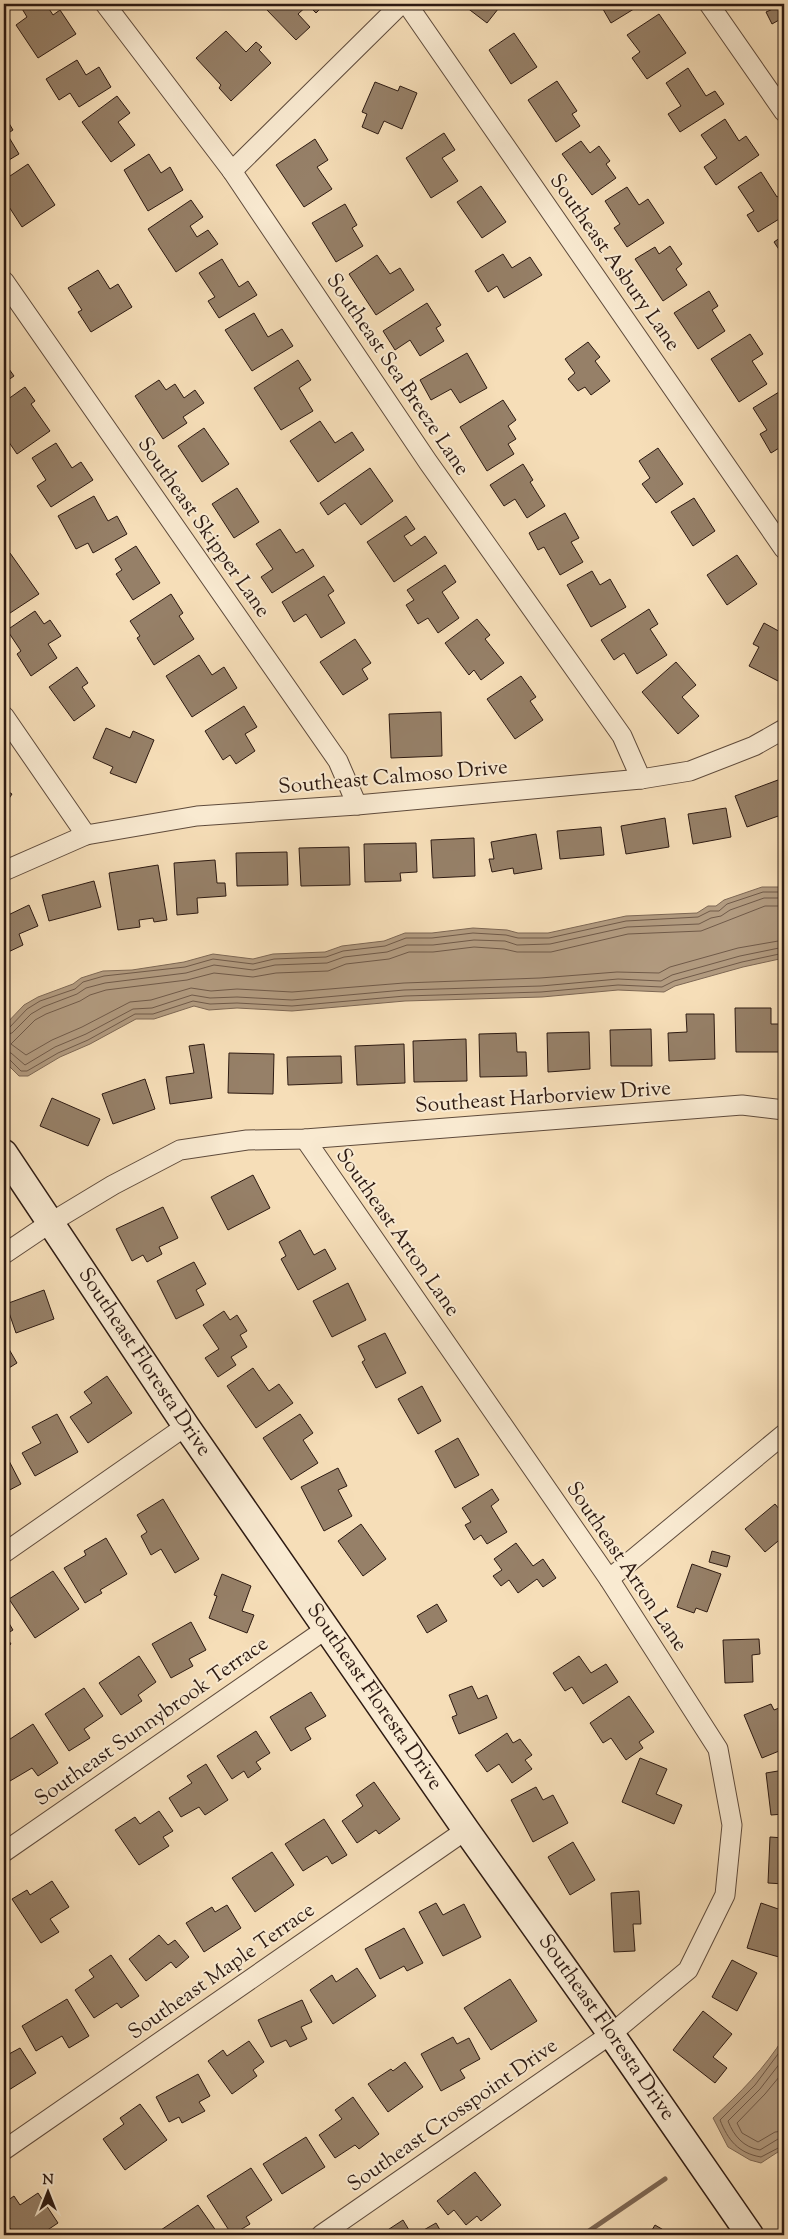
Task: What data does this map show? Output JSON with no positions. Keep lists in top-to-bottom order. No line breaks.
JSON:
{"streets":{"street":["Southeast Asbury Lane","Southeast Sea Breeze Lane","Southeast Skipper Lane","Southeast Calmoso Drive","Southeast Harborview Drive","Southeast Arton Lane","Southeast Floresta Drive","Southeast Sunnybrook Terrace","Southeast Maple Terrace","Southeast Crosspoint Drive"]},"crossings":[["Southeast Sea Breeze Lane","Southeast Calmoso Drive"],["Southeast Skipper Lane","Southeast Calmoso Drive"],["Southeast Harborview Drive","Southeast Arton Lane"],["Southeast Harborview Drive","Southeast Floresta Drive"],["Southeast Arton Lane","Southeast Floresta Drive"],["Southeast Arton Lane","Southeast Crosspoint Drive"],["Southeast Floresta Drive","Southeast Sunnybrook Terrace"],["Southeast Floresta Drive","Southeast Maple Terrace"],["Southeast Floresta Drive","Southeast Crosspoint Drive"]],"north":"top"}
